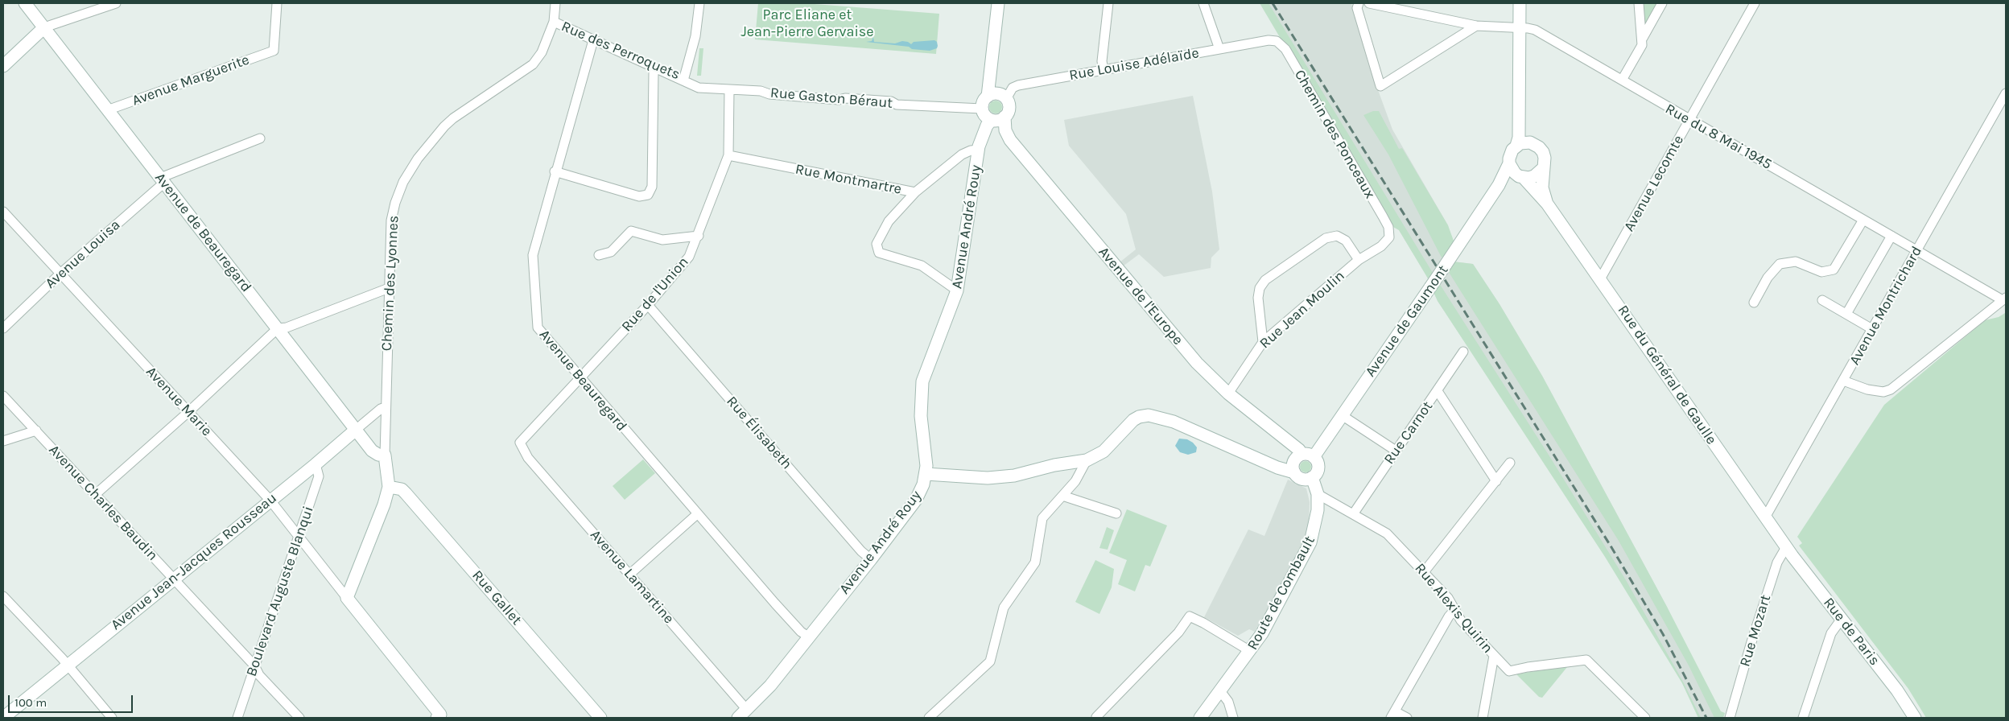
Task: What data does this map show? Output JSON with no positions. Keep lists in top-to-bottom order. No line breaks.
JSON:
{"streets":{"street":["Rue des Perroquets","Rue Louise Adélaïde","Avenue Marguerite","Rue Gaston Béraut","Chemin des Ponceaux","Rue du 8 Mai 1945","Rue Montmartre","Avenue Lecomte","Avenue André Rouy","Avenue de Beauregard","Avenue Louisa","Chemin des Lyonnes","Rue de l'Union","Avenue de l'Europe","Avenue Montrichard","Rue Jean Moulin","Avenue de Gaumont","Rue du Général de Gaulle","Avenue Beauregard","Avenue Marie","Rue Élisabeth","Rue Carnot","Avenue Charles Baudin","Avenue Jean-Jacques Rousseau","Avenue Lamartine","Boulevard Auguste Blanqui","Route de Combault","Rue Gallet","Rue Alexis Quirin","Rue Mozart","Rue de Paris"]},"crossings":[["Rue des Perroquets","Rue Gaston Béraut"],["Rue des Perroquets","Chemin des Lyonnes"],["Rue des Perroquets","Avenue Beauregard"],["Rue Louise Adélaïde","Rue Gaston Béraut"],["Rue Louise Adélaïde","Chemin des Ponceaux"],["Rue Louise Adélaïde","Avenue André Rouy"],["Rue Louise Adélaïde","Avenue de l'Europe"],["Avenue Marguerite","Avenue de Beauregard"],["Rue Gaston Béraut","Avenue André Rouy"],["Rue Gaston Béraut","Rue de l'Union"],["Rue Gaston Béraut","Avenue de l'Europe"],["Chemin des Ponceaux","Rue Jean Moulin"],["Rue du 8 Mai 1945","Avenue Lecomte"],["Rue du 8 Mai 1945","Avenue Montrichard"],["Rue Montmartre","Avenue André Rouy"],["Rue Montmartre","Rue de l'Union"],["Avenue Lecomte","Rue du Général de Gaulle"],["Avenue André Rouy","Avenue de l'Europe"],["Avenue André Rouy","Avenue Beauregard"],["Avenue André Rouy","Rue Élisabeth"],["Avenue André Rouy","Avenue Lamartine"],["Avenue de Beauregard","Avenue Louisa"],["Avenue de Beauregard","Chemin des Lyonnes"],["Avenue de Beauregard","Avenue Jean-Jacques Rousseau"],["Avenue Louisa","Avenue Marie"],["Chemin des Lyonnes","Avenue Marie"],["Chemin des Lyonnes","Avenue Jean-Jacques Rousseau"],["Chemin des Lyonnes","Rue Gallet"],["Rue de l'Union","Avenue Beauregard"],["Rue de l'Union","Rue Élisabeth"],["Rue de l'Union","Avenue Lamartine"],["Avenue de l'Europe","Rue Jean Moulin"],["Avenue de l'Europe","Avenue de Gaumont"],["Avenue de l'Europe","Route de Combault"],["Avenue Montrichard","Rue du Général de Gaulle"],["Avenue de Gaumont","Rue du Général de Gaulle"],["Avenue de Gaumont","Route de Combault"],["Rue du Général de Gaulle","Rue Mozart"],["Rue du Général de Gaulle","Rue de Paris"],["Avenue Marie","Avenue Jean-Jacques Rousseau"],["Avenue Marie","Boulevard Auguste Blanqui"],["Rue Carnot","Rue Alexis Quirin"],["Avenue Charles Baudin","Avenue Jean-Jacques Rousseau"],["Avenue Charles Baudin","Boulevard Auguste Blanqui"],["Avenue Jean-Jacques Rousseau","Boulevard Auguste Blanqui"],["Route de Combault","Rue Alexis Quirin"],["Rue Mozart","Rue de Paris"]],"parks":["Parc Eliane et Jean-Pierre Gervaise"],"scale_bar":"100 m"}
